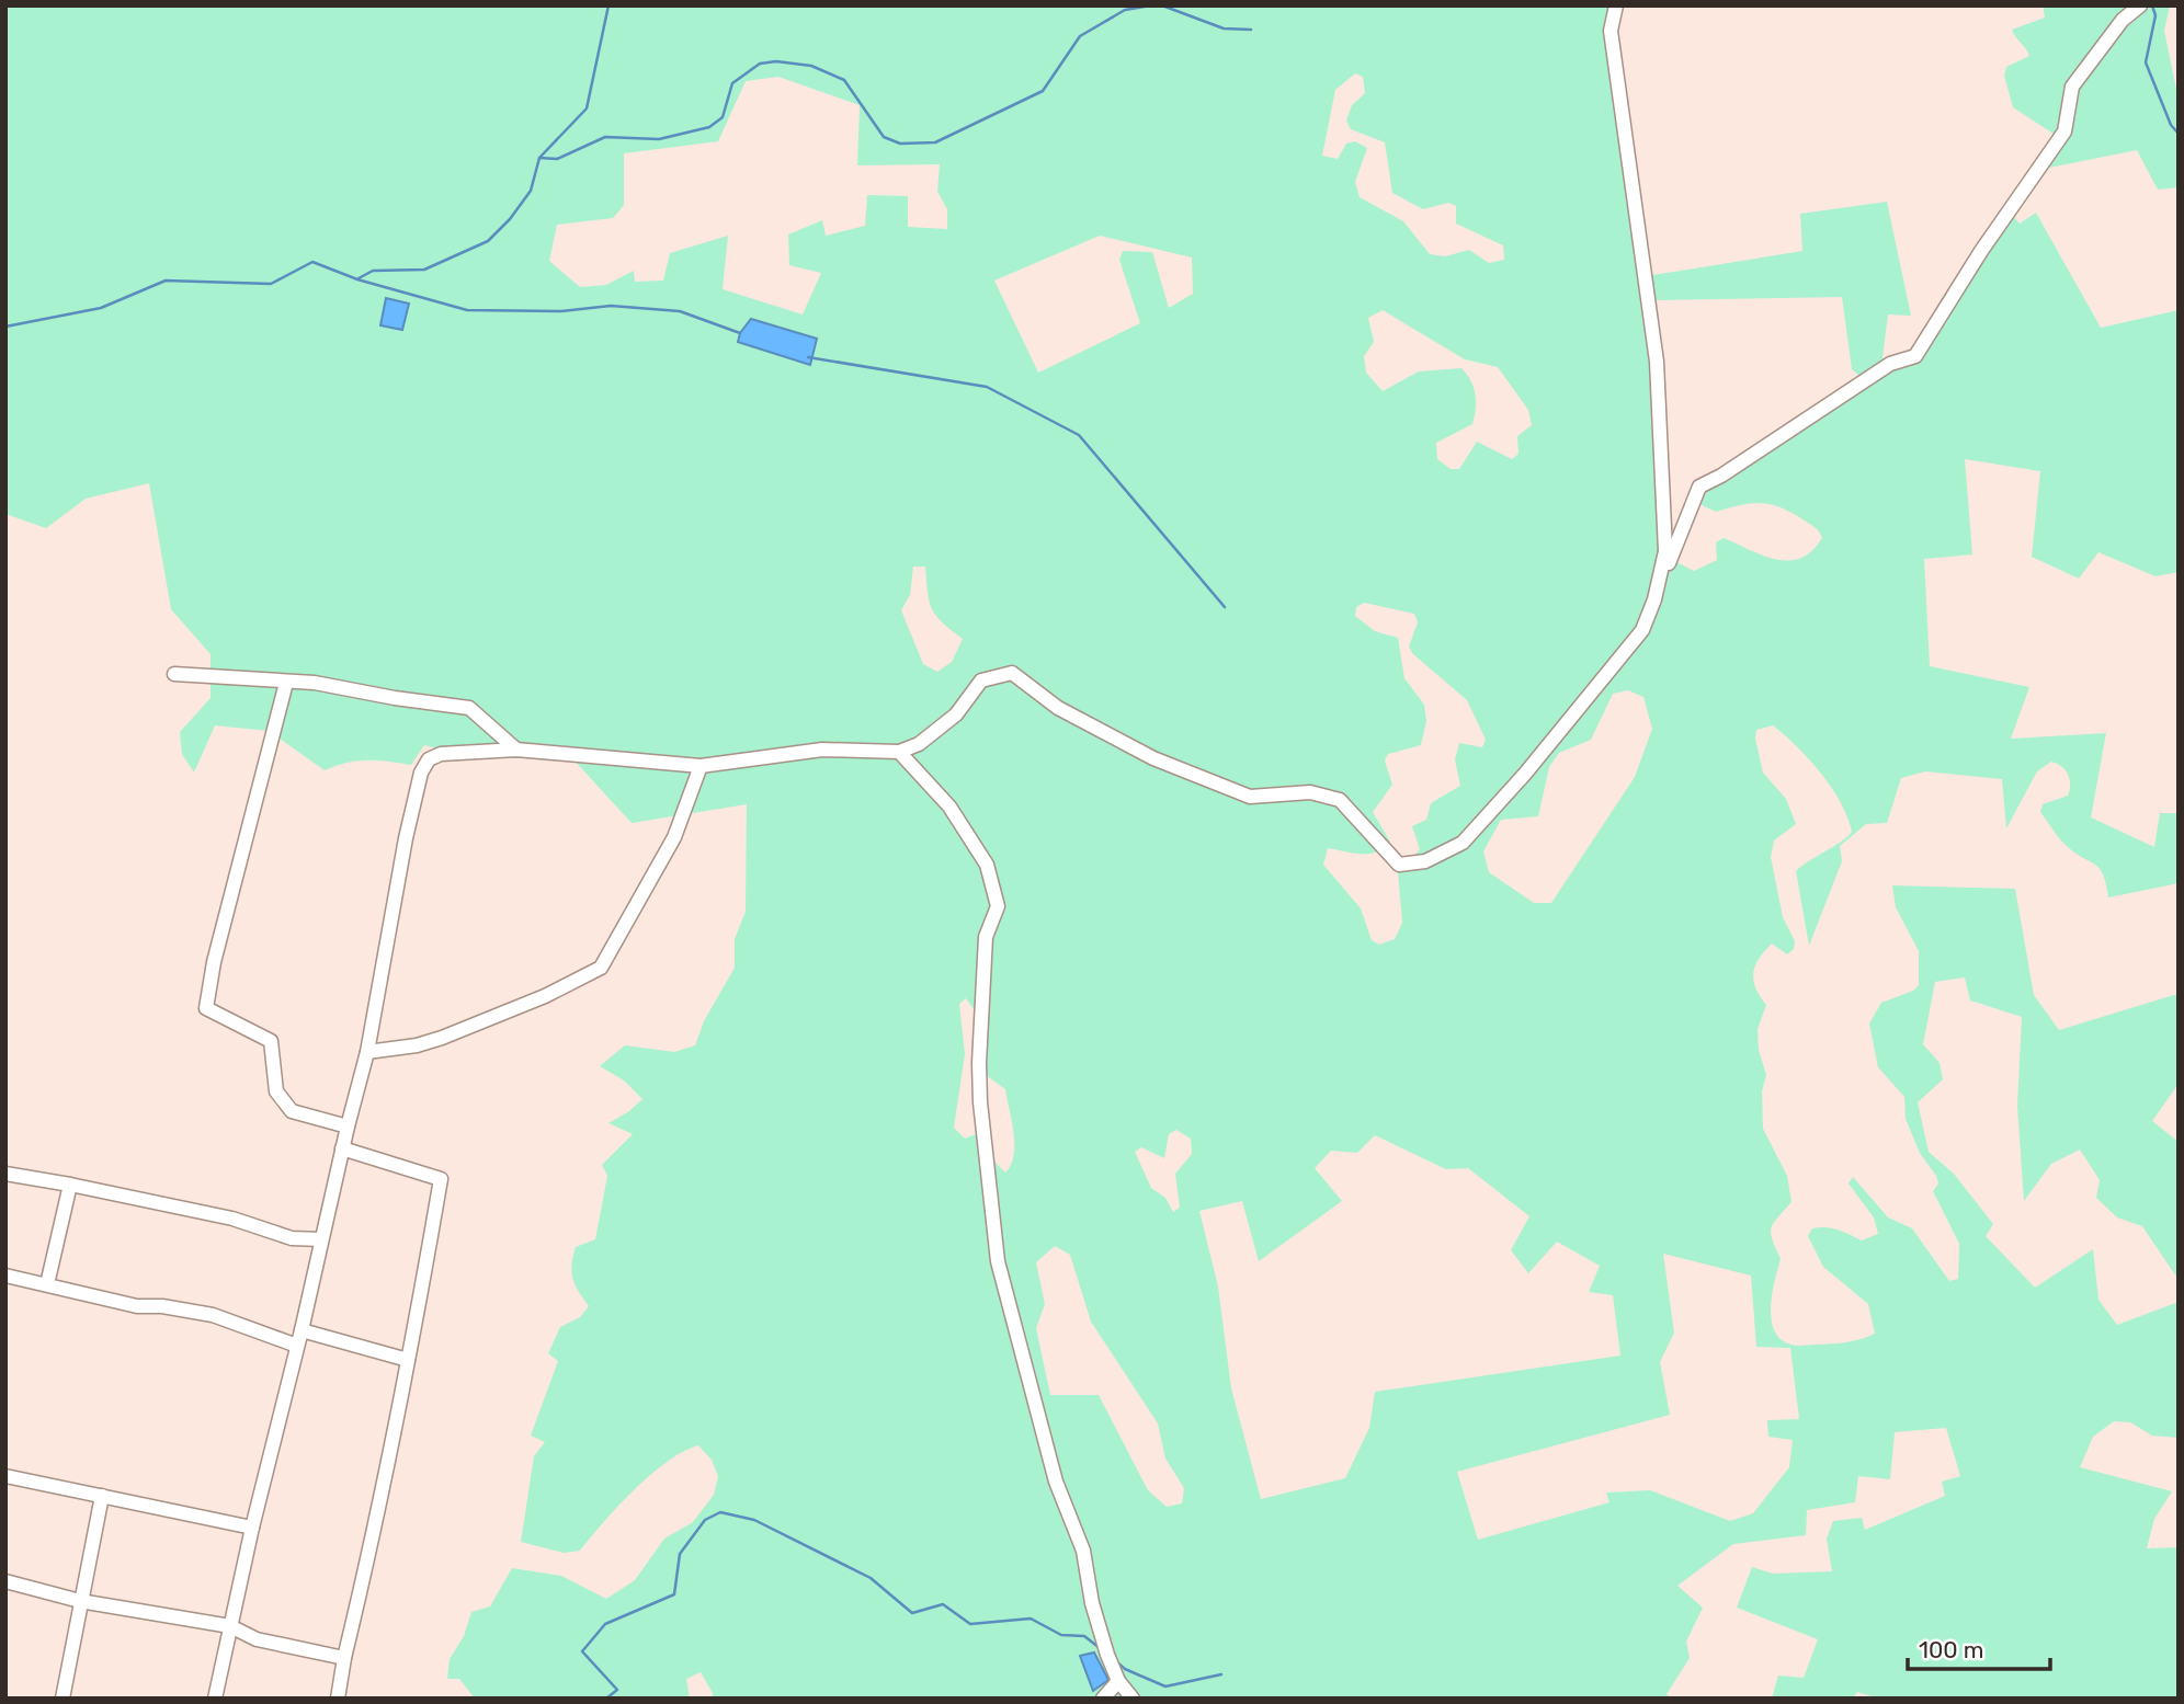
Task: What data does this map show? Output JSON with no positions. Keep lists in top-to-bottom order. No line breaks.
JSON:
{"scale_bar":"100 m"}
